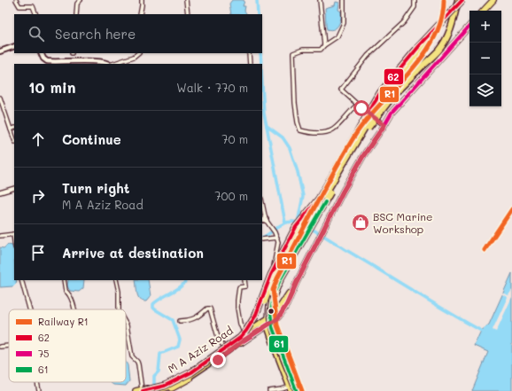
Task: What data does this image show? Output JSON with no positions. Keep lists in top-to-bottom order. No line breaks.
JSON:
{"streets":{"main road":["M A Aziz Road"]},"places":{"shop":["BSC Marine Workshop"]},"lines":["rail line R1","transit line 62","transit line 75","transit line 61"],"legend":["Railway R1","62","75","61"],"page":{"map_buttons":["+","−"],"search":"Search here","heading":["10 min","Walk · 770 m"],"list":[["Continue","70 m"],["Turn right","M A Aziz Road","700 m"],"Arrive at destination"]}}
